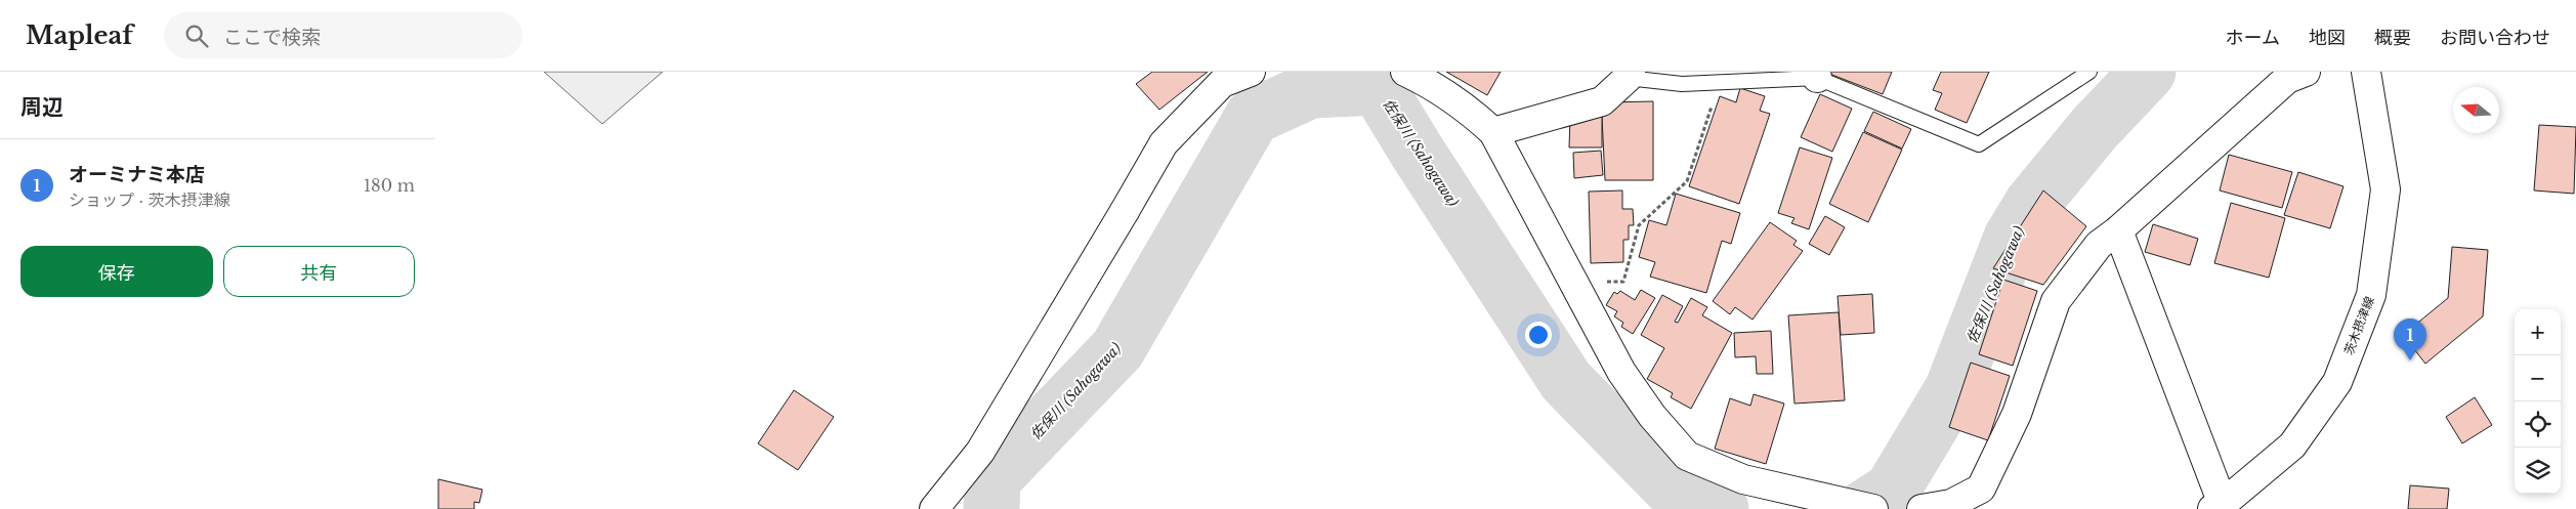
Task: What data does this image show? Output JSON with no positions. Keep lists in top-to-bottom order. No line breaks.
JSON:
{"streets":{"street":["茨木摂津線"]},"water":["佐保川 (Sahogawa)"],"north":"left","page":{"header":"Mapleaf","search":"ここで検索","nav":["ホーム","地図","概要","お問い合わせ"],"heading":"周辺","list":[{"mark":"1","name":"オーミナミ本店","note":"ショップ · 茨木摂津線","value":"180 m"}],"buttons":["保存","共有"],"map_buttons":["+","−"],"pins":"1"}}
